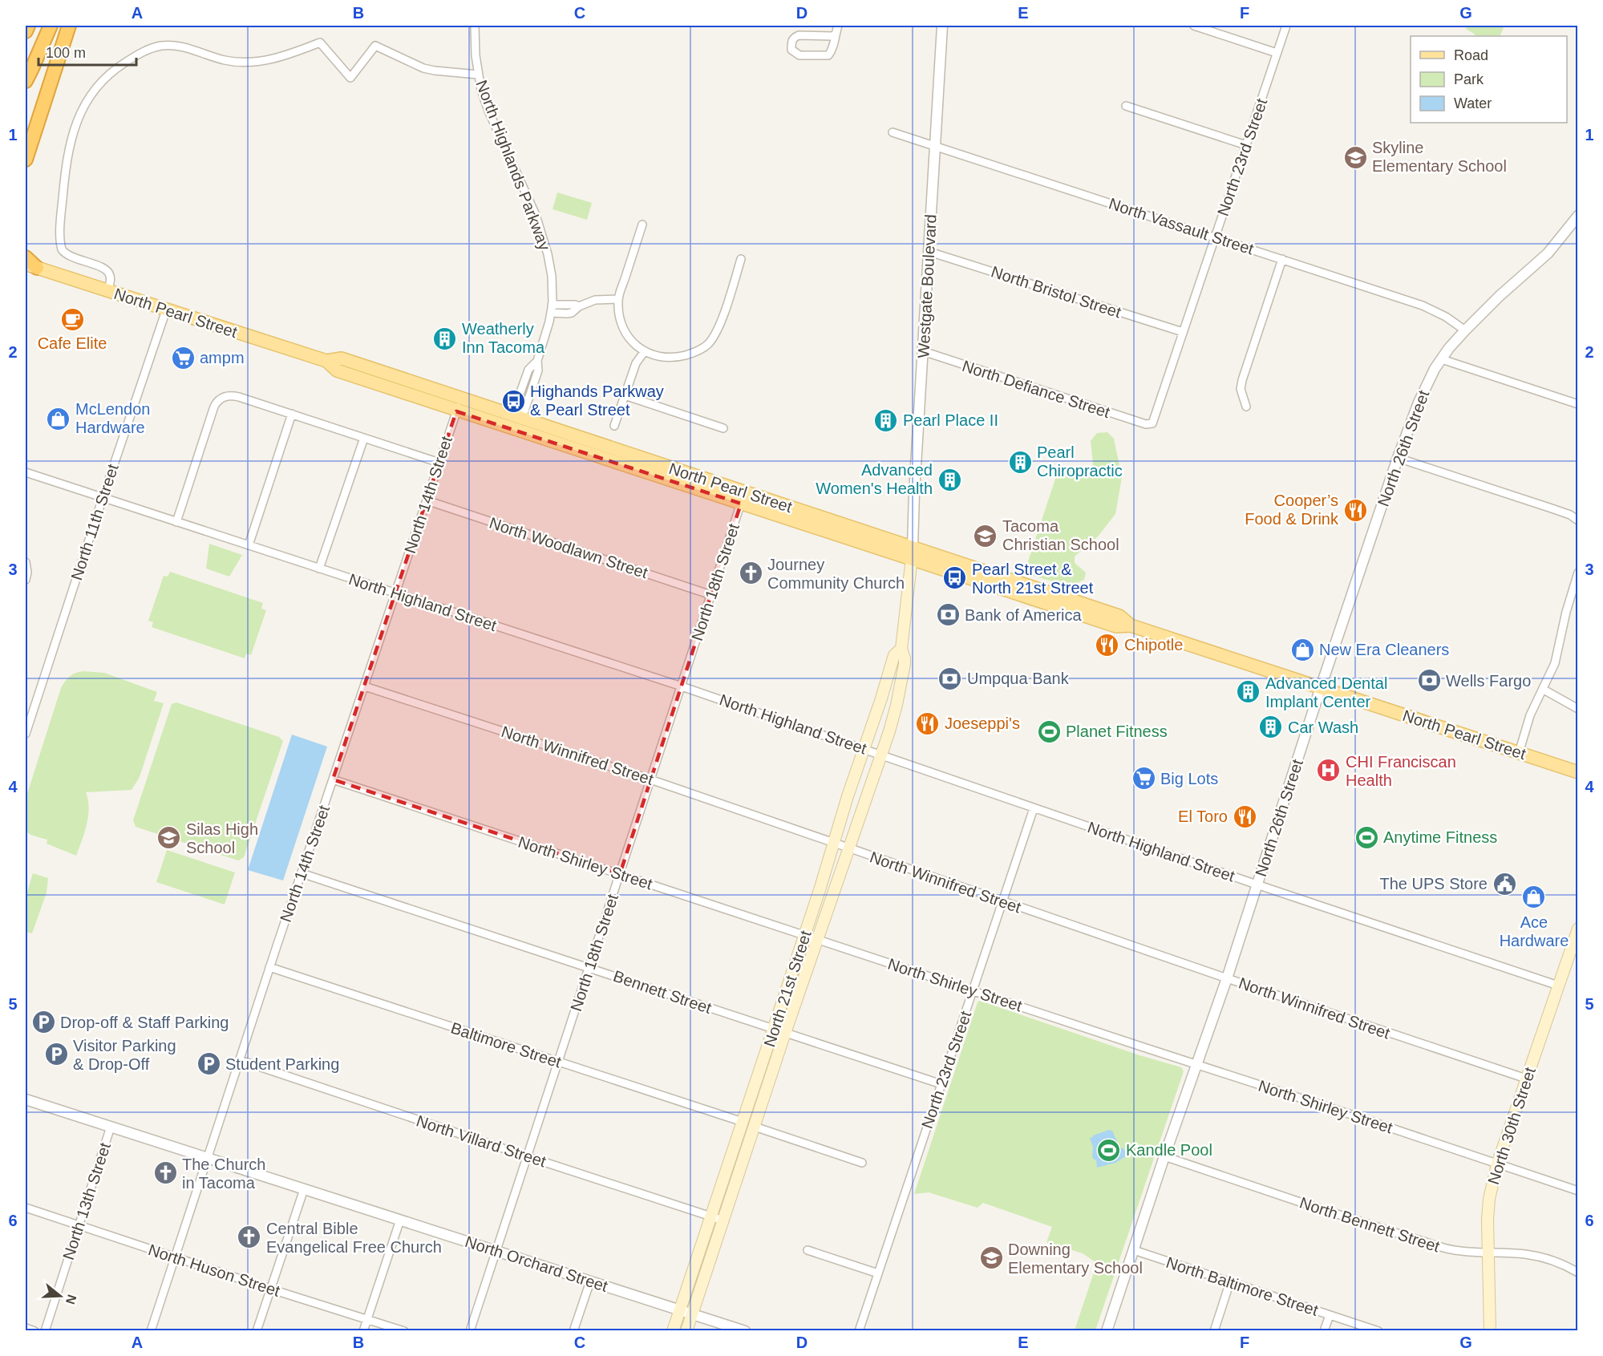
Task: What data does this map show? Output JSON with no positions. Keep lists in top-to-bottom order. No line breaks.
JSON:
{"streets":{"main road":["North Pearl Street","North 21st Street","North 30th Street"],"street":["North 23rd Street","North Highlands Parkway","North Vassault Street","Westgate Boulevard","North Bristol Street","North Defiance Street","North 26th Street","North 14th Street","North 11th Street","North Woodlawn Street","North 18th Street","North Highland Street","North Winnifred Street","North Shirley Street","Bennett Street","Baltimore Street","North Villard Street","North 13th Street","North Bennett Street","North Orchard Street","North Huson Street","North Baltimore Street"]},"crossings":[["North 23rd Street","North Vassault Street"],["North 23rd Street","North Bristol Street"],["North 23rd Street","North Defiance Street"],["North 23rd Street","North Highland Street"],["North 23rd Street","North Winnifred Street"],["North 23rd Street","North Shirley Street"],["North 23rd Street","Bennett Street"],["North Highlands Parkway","North Pearl Street"],["North Vassault Street","Westgate Boulevard"],["North Vassault Street","North 26th Street"],["Westgate Boulevard","North Bristol Street"],["Westgate Boulevard","North Pearl Street"],["Westgate Boulevard","North Defiance Street"],["Westgate Boulevard","North 21st Street"],["North Pearl Street","North 26th Street"],["North Pearl Street","North 14th Street"],["North Pearl Street","North 11th Street"],["North Pearl Street","North 18th Street"],["North Pearl Street","North 21st Street"],["North 26th Street","North Highland Street"],["North 26th Street","North Winnifred Street"],["North 26th Street","North Shirley Street"],["North 26th Street","North Bennett Street"],["North 26th Street","North Baltimore Street"],["North 14th Street","North Woodlawn Street"],["North 14th Street","North Highland Street"],["North 14th Street","North Winnifred Street"],["North 14th Street","North Shirley Street"],["North 14th Street","Bennett Street"],["North 14th Street","Baltimore Street"],["North 14th Street","North Villard Street"],["North 14th Street","North Orchard Street"],["North 14th Street","North Huson Street"],["North 11th Street","North Highland Street"],["North Woodlawn Street","North 18th Street"],["North 18th Street","North Highland Street"],["North 18th Street","North Winnifred Street"],["North 18th Street","North Shirley Street"],["North 18th Street","Bennett Street"],["North 18th Street","Baltimore Street"],["North 18th Street","North Villard Street"],["North 18th Street","North Orchard Street"],["North Highland Street","North 21st Street"],["North Highland Street","North 30th Street"],["North Winnifred Street","North 21st Street"],["North Winnifred Street","North 30th Street"],["North Shirley Street","North 21st Street"],["North Shirley Street","North 30th Street"],["North 21st Street","Bennett Street"],["North 21st Street","Baltimore Street"],["North 21st Street","North Villard Street"],["North 21st Street","North Orchard Street"],["North 30th Street","North Bennett Street"],["North 13th Street","North Orchard Street"],["North 13th Street","North Huson Street"]],"places":{"school or university":["Skyline Elementary School","Tacoma Christian School","Silas High School","Downing Elementary School"],"cafe":["Cafe Elite"],"building":["Weatherly Inn Tacoma","Pearl Place II","Pearl Chiropractic","Advanced Women's Health","Advanced Dental Implant Center","Car Wash"],"supermarket":["ampm","Big Lots"],"bus stop":["Highands Parkway & Pearl Street","Pearl Street & North 21st Street"],"shop":["McLendon Hardware","New Era Cleaners","Ace Hardware"],"restaurant":["Cooper’s Food & Drink","Chipotle","Joeseppi's","El Toro"],"church":["Journey Community Church","The Church in Tacoma","Central Bible Evangelical Free Church"],"bank":["Bank of America","Umpqua Bank","Wells Fargo"],"sports":["Planet Fitness","Anytime Fitness","Kandle Pool"],"hospital":["CHI Franciscan Health"],"public building":["The UPS Store"],"parking":["Drop-off & Staff Parking","Visitor Parking & Drop-Off","Student Parking"]},"legend":["Road","Park","Water"],"scale_bar":"100 m","north":"right","grid":{"columns":["A","B","C","D","E","F","G"],"rows":["1","2","3","4","5","6"]}}
